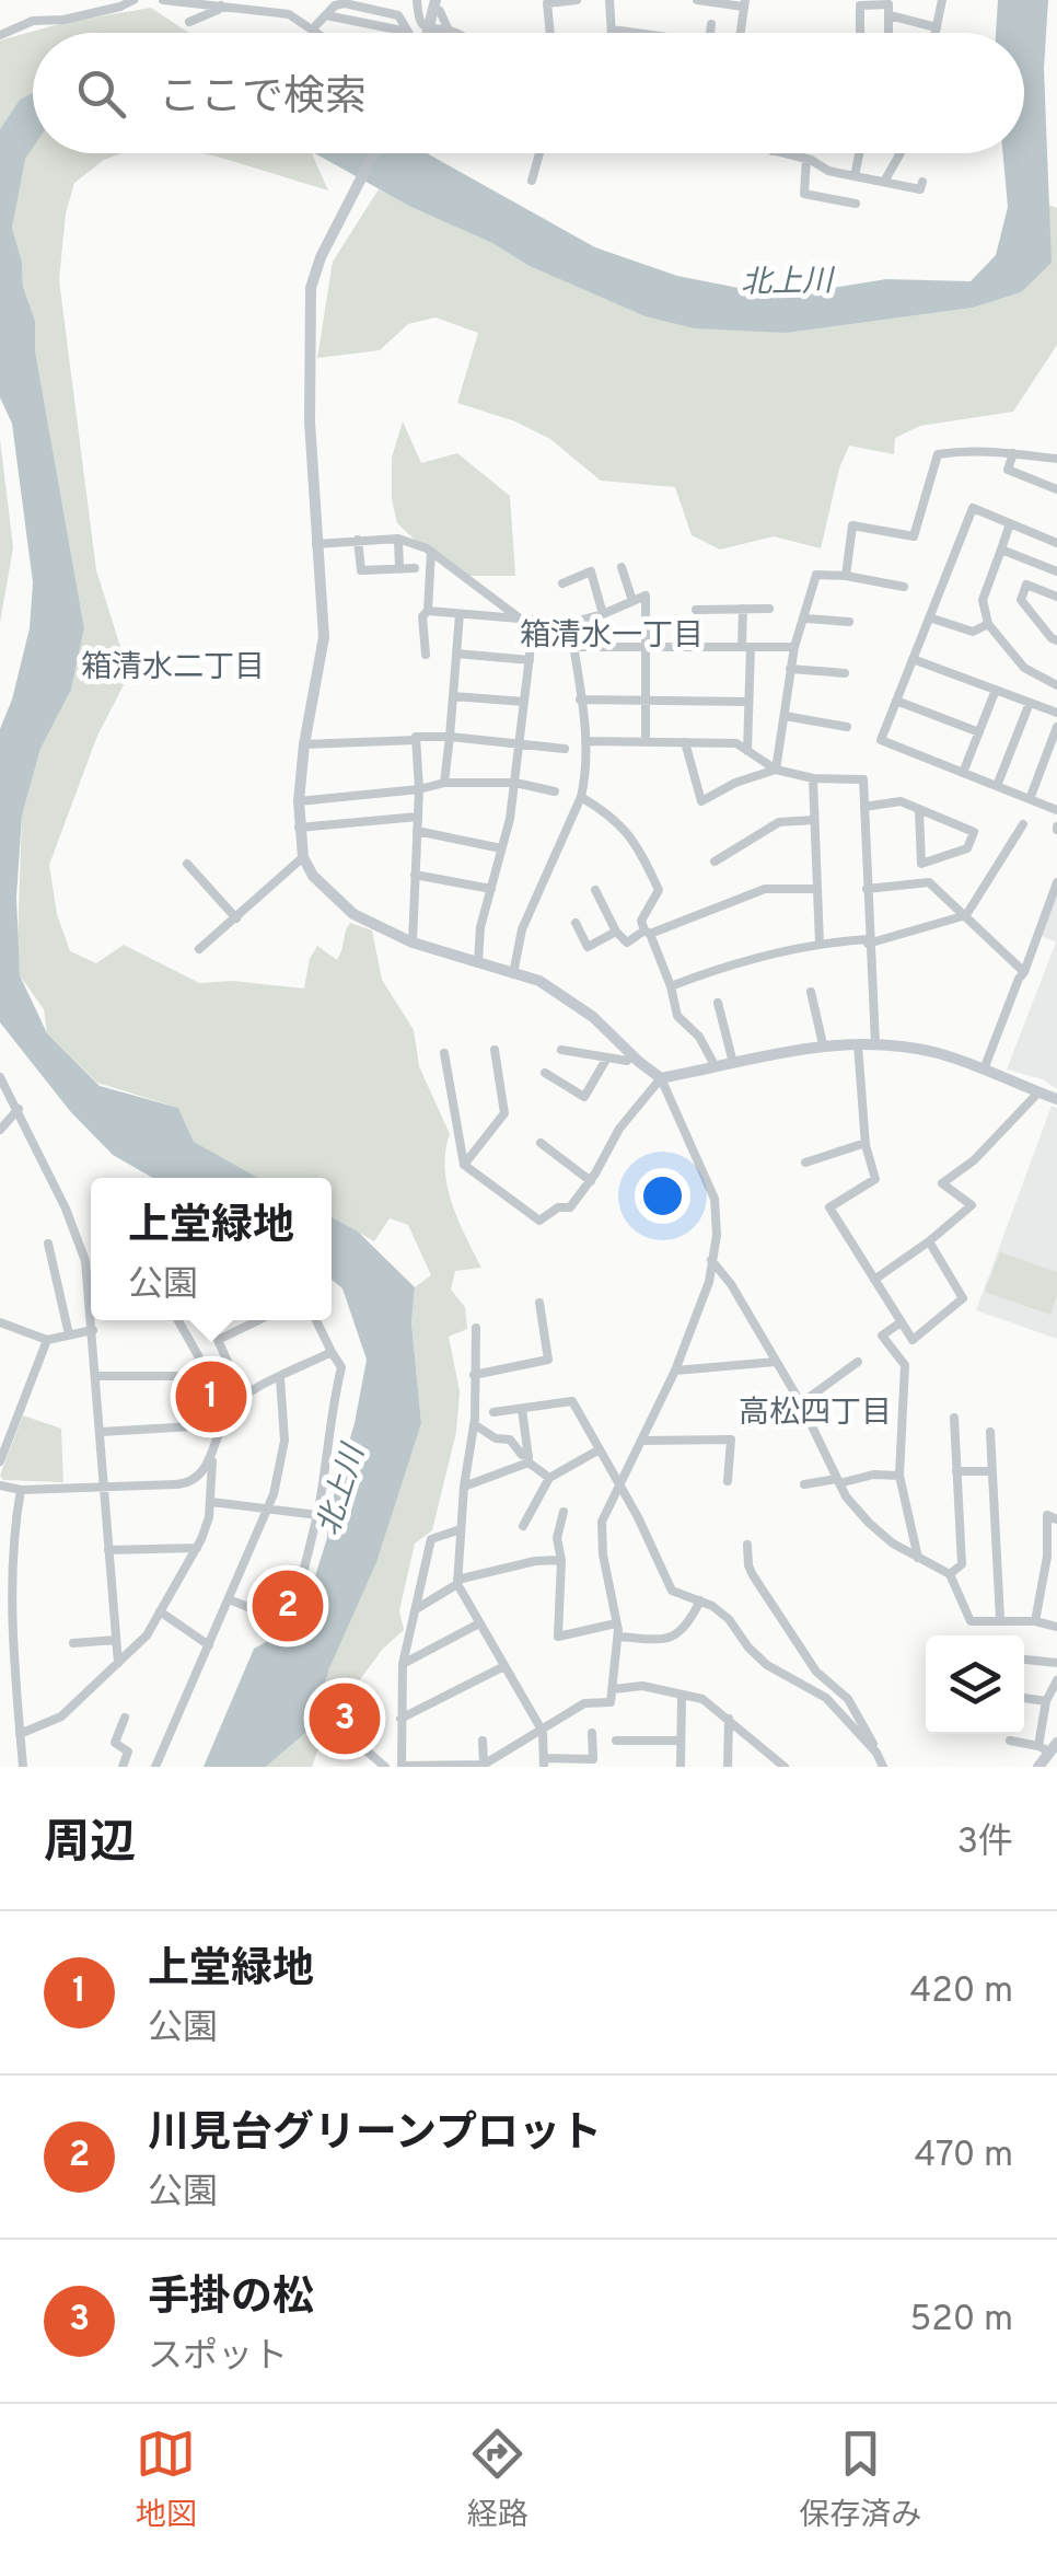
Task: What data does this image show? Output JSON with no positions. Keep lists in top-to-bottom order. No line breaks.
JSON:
{"districts":["箱清水一丁目","箱清水二丁目","高松四丁目"],"water":["北上川"],"page":{"search":"ここで検索","popup":["上堂緑地","公園"],"pins":["1","2","3"],"heading":["周辺","3件"],"list":[{"mark":"1","name":"上堂緑地","note":"公園","value":"420 m"},{"mark":"2","name":"川見台グリーンプロット","note":"公園","value":"470 m"},{"mark":"3","name":"手掛の松","note":"スポット","value":"520 m"}],"nav":["地図","経路","保存済み"]}}
